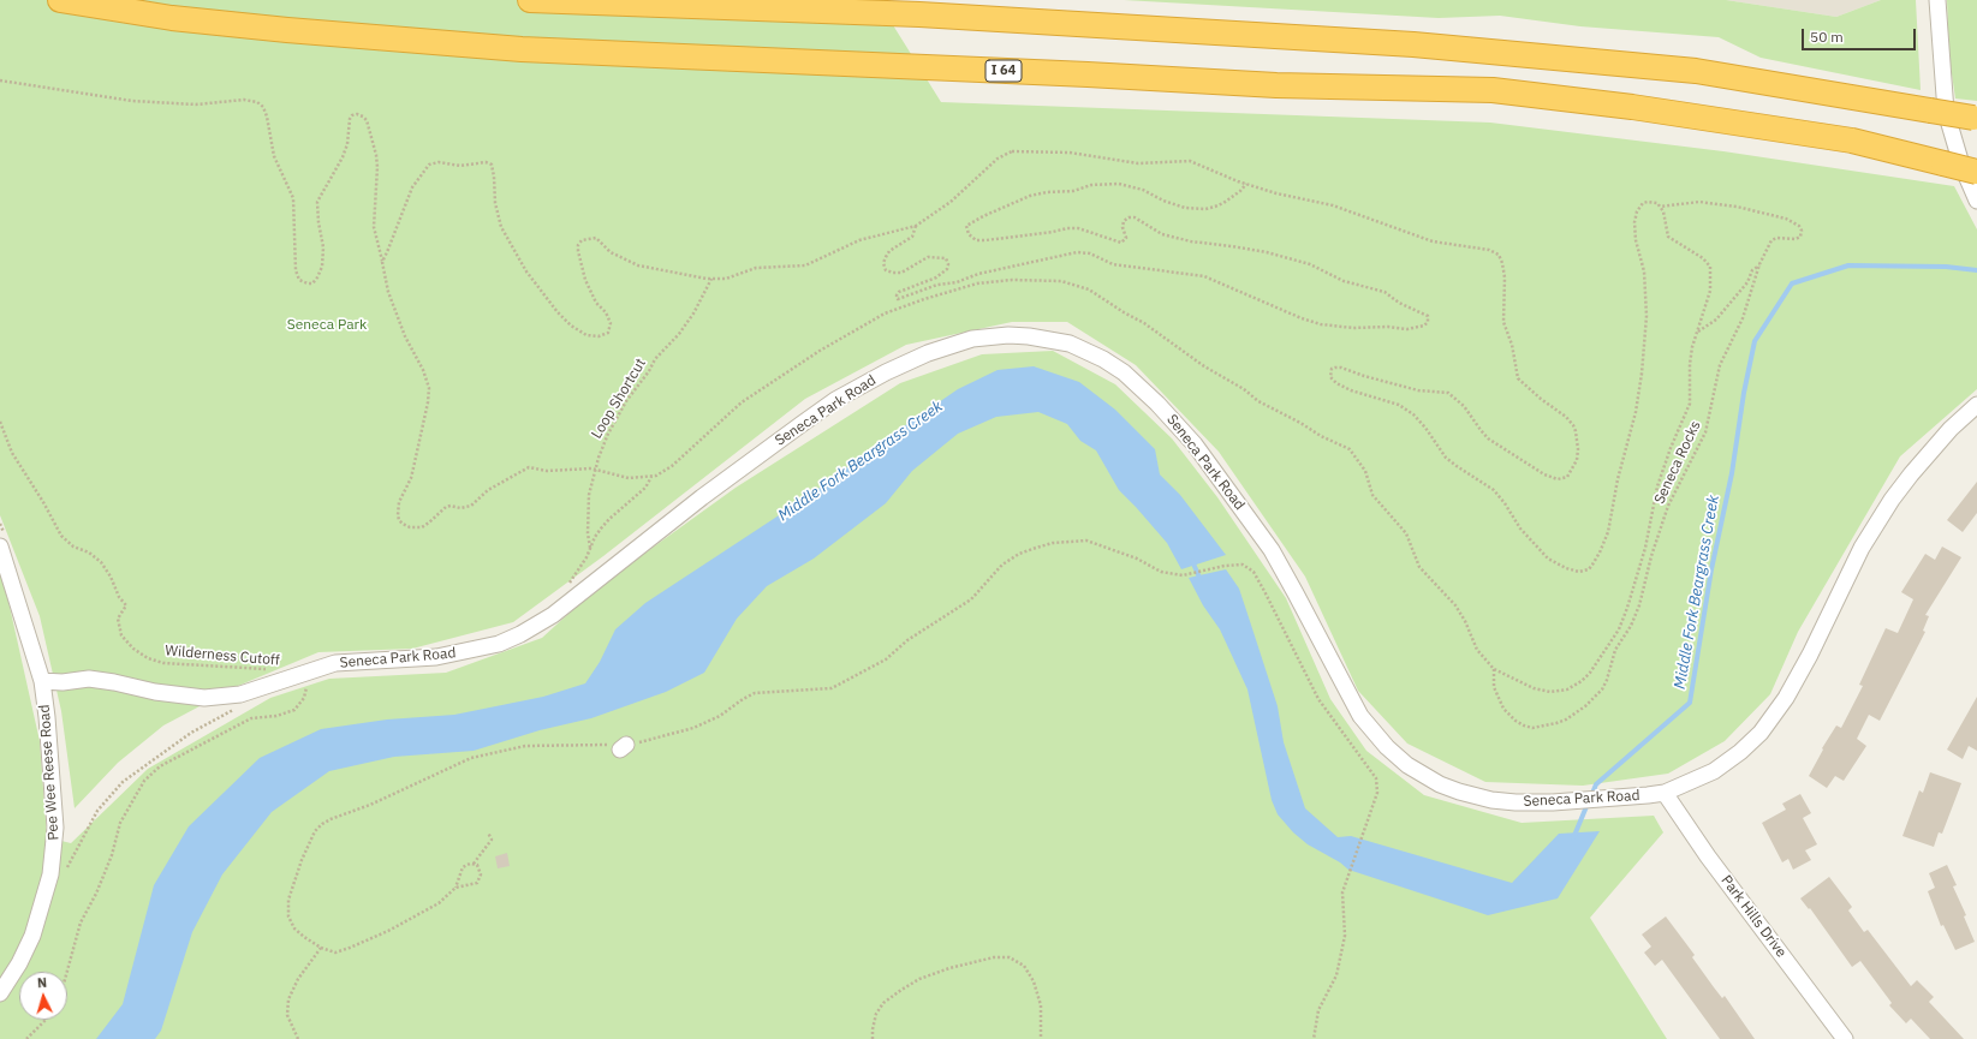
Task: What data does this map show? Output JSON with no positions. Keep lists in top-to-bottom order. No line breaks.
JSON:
{"streets":{"highway":["I 64"],"street":["Seneca Park Road","Pee Wee Reese Road","Park Hills Drive"],"path":["Loop Shortcut","Seneca Rocks","Wilderness Cutoff"]},"crossings":[["Seneca Park Road","Pee Wee Reese Road"],["Seneca Park Road","Park Hills Drive"]],"water":["Middle Fork Beargrass Creek"],"parks":["Seneca Park"],"scale_bar":"50 m","north":"top"}
